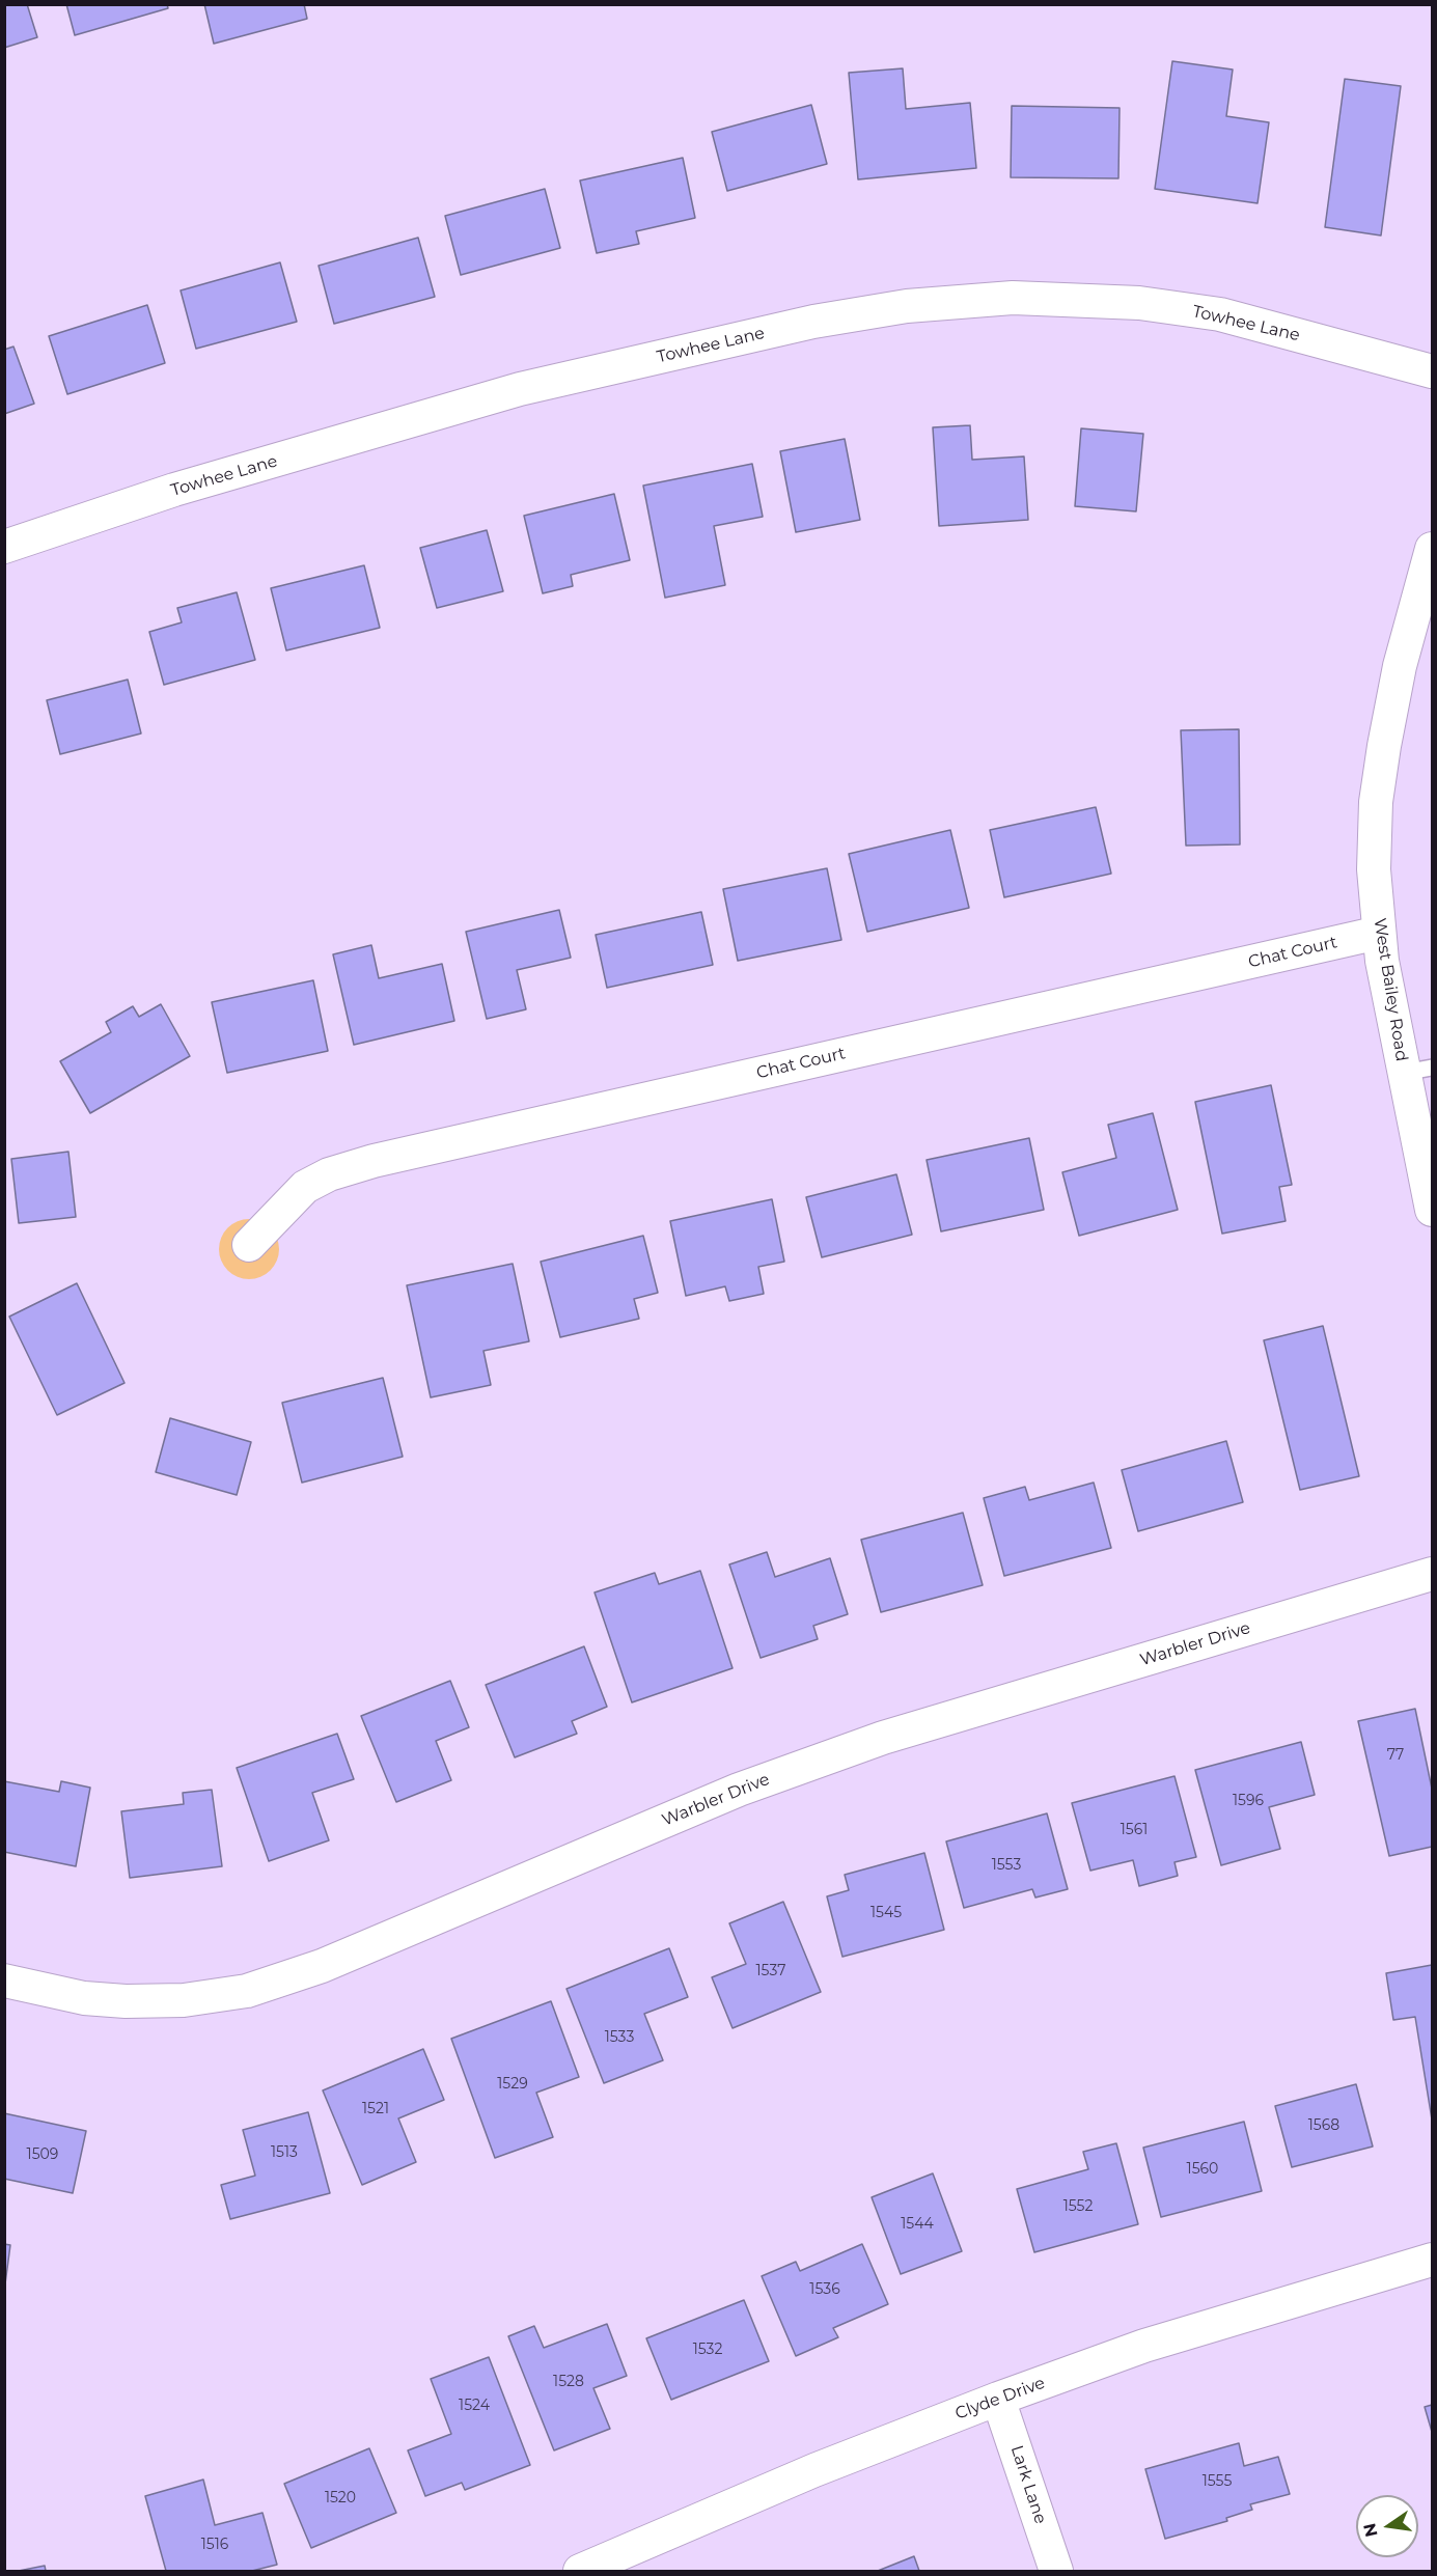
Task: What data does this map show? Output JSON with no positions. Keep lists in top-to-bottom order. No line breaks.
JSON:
{"streets":{"street":["Towhee Lane","Chat Court","West Bailey Road","Warbler Drive","Clyde Drive","Lark Lane"]},"crossings":[["Chat Court","West Bailey Road"],["Clyde Drive","Lark Lane"]],"house_numbers":["77","1596","1561","1553","1545","1537","1533","1529","1521","1568","1513","1509","1560","1552","1544","1536","1532","1528","1524","1555","1520","1516"],"north":"left"}
